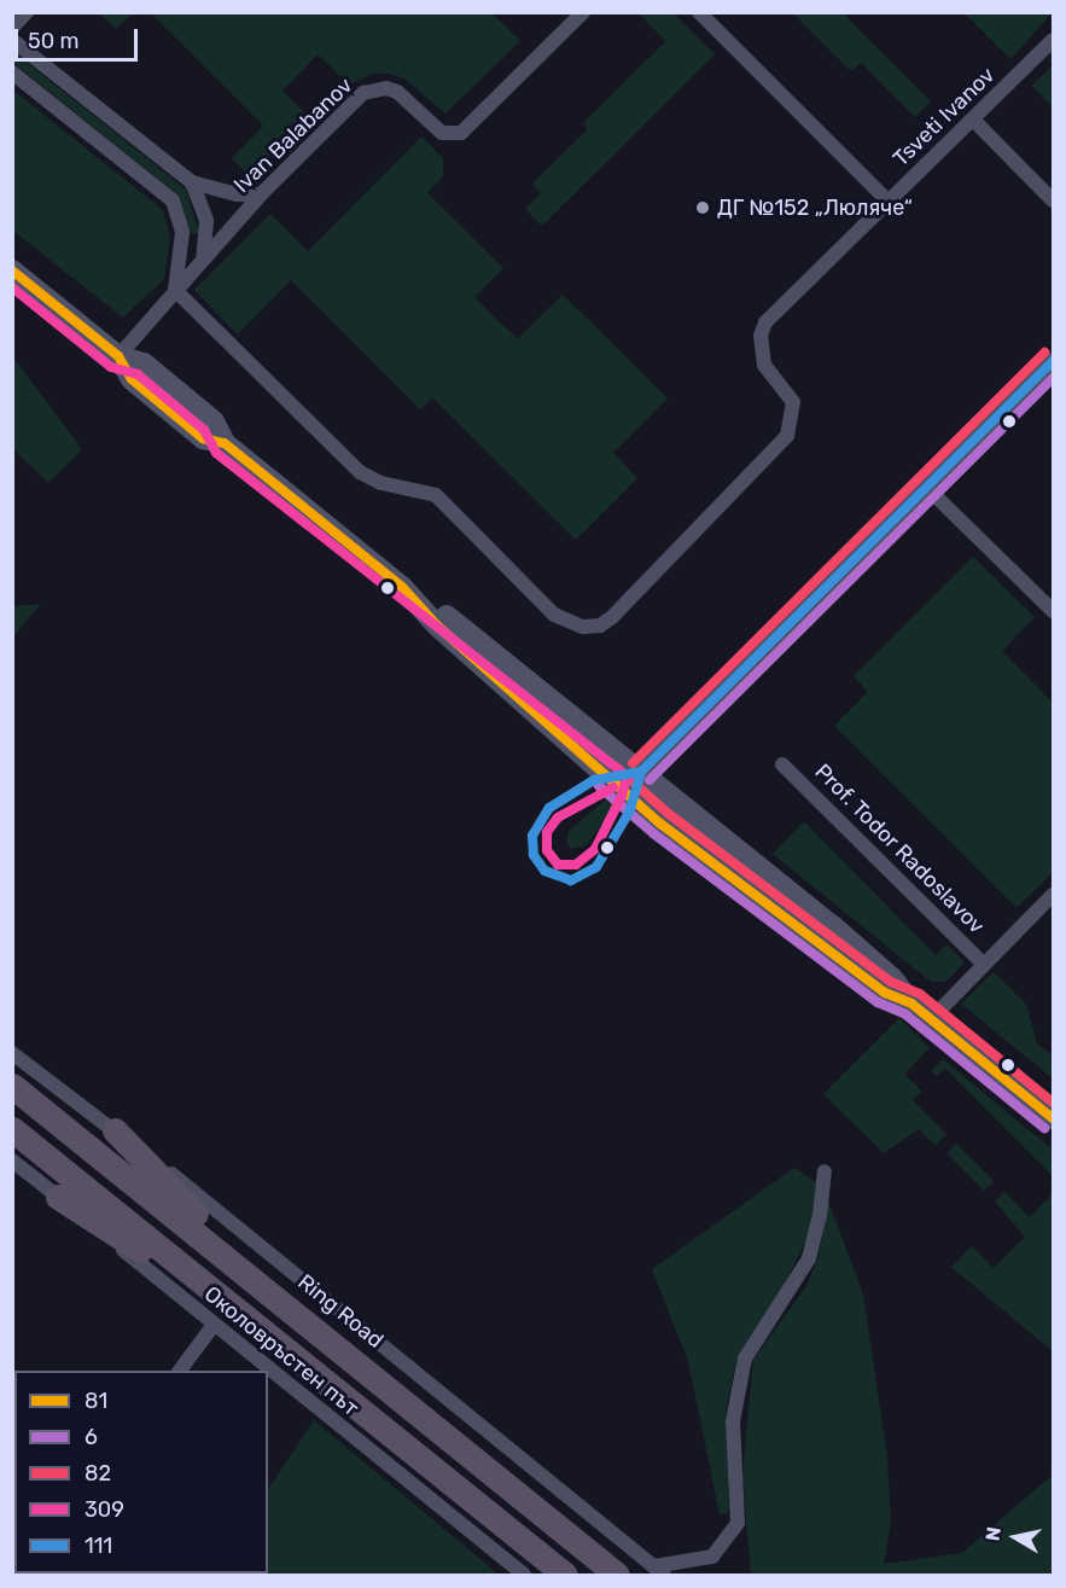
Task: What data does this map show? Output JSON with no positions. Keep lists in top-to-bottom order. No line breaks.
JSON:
{"streets":{"highway":["Ring Road"],"street":["Tsveti Ivanov","Ivan Balabanov","Prof. Todor Radoslavov","Околовръстен път"]},"crossings":[["Tsveti Ivanov","Ivan Balabanov"]],"places":["ДГ №152 „Люляче“"],"lines":["transit line 81","transit line 309","transit line 82","transit line 111","transit line 6"],"legend":["81","6","82","309","111"],"scale_bar":"50 m","north":"left"}
